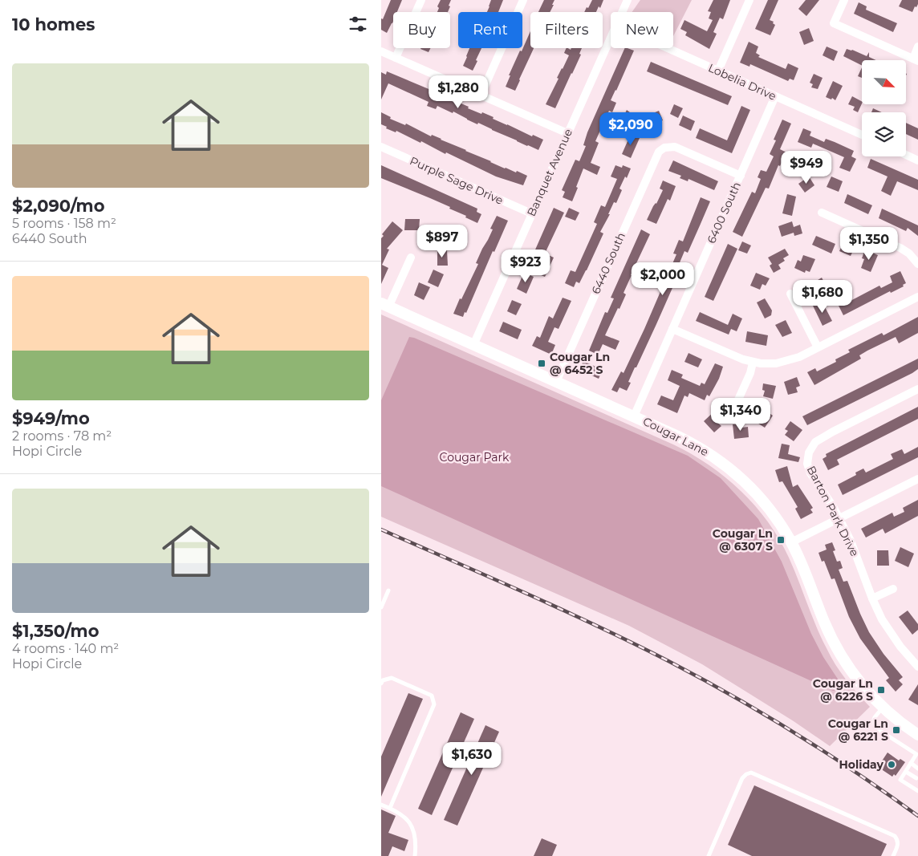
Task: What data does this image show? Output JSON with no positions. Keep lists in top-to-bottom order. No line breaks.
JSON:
{"streets":{"main road":["Cougar Lane"],"street":["Lobelia Drive","Banquet Avenue","Purple Sage Drive","6400 South","6440 South","Barton Park Drive"]},"crossings":[["Lobelia Drive","6400 South"],["Banquet Avenue","Purple Sage Drive"],["Banquet Avenue","Cougar Lane"],["6400 South","6440 South"],["6400 South","Cougar Lane"],["6440 South","Cougar Lane"]],"parks":["Cougar Park"],"places":{"transit":["Cougar Ln @ 6452 S","Cougar Ln @ 6307 S","Cougar Ln @ 6226 S","Cougar Ln @ 6221 S"],"other":["Holiday"]},"north":"bottom right","page":{"heading":"10 homes","chip":["Buy","Rent","Filters","New"],"list":[{"name":"$2,090/mo","note":"5 rooms · 158 m² · 6440 South"},{"name":"$949/mo","note":"2 rooms · 78 m² · Hopi Circle"},{"name":"$1,350/mo","note":"4 rooms · 140 m² · Hopi Circle"}],"price":["$1,280","$2,090","$949","$897","$1,350","$923","$2,000","$1,680","$1,340","$1,630"]}}
